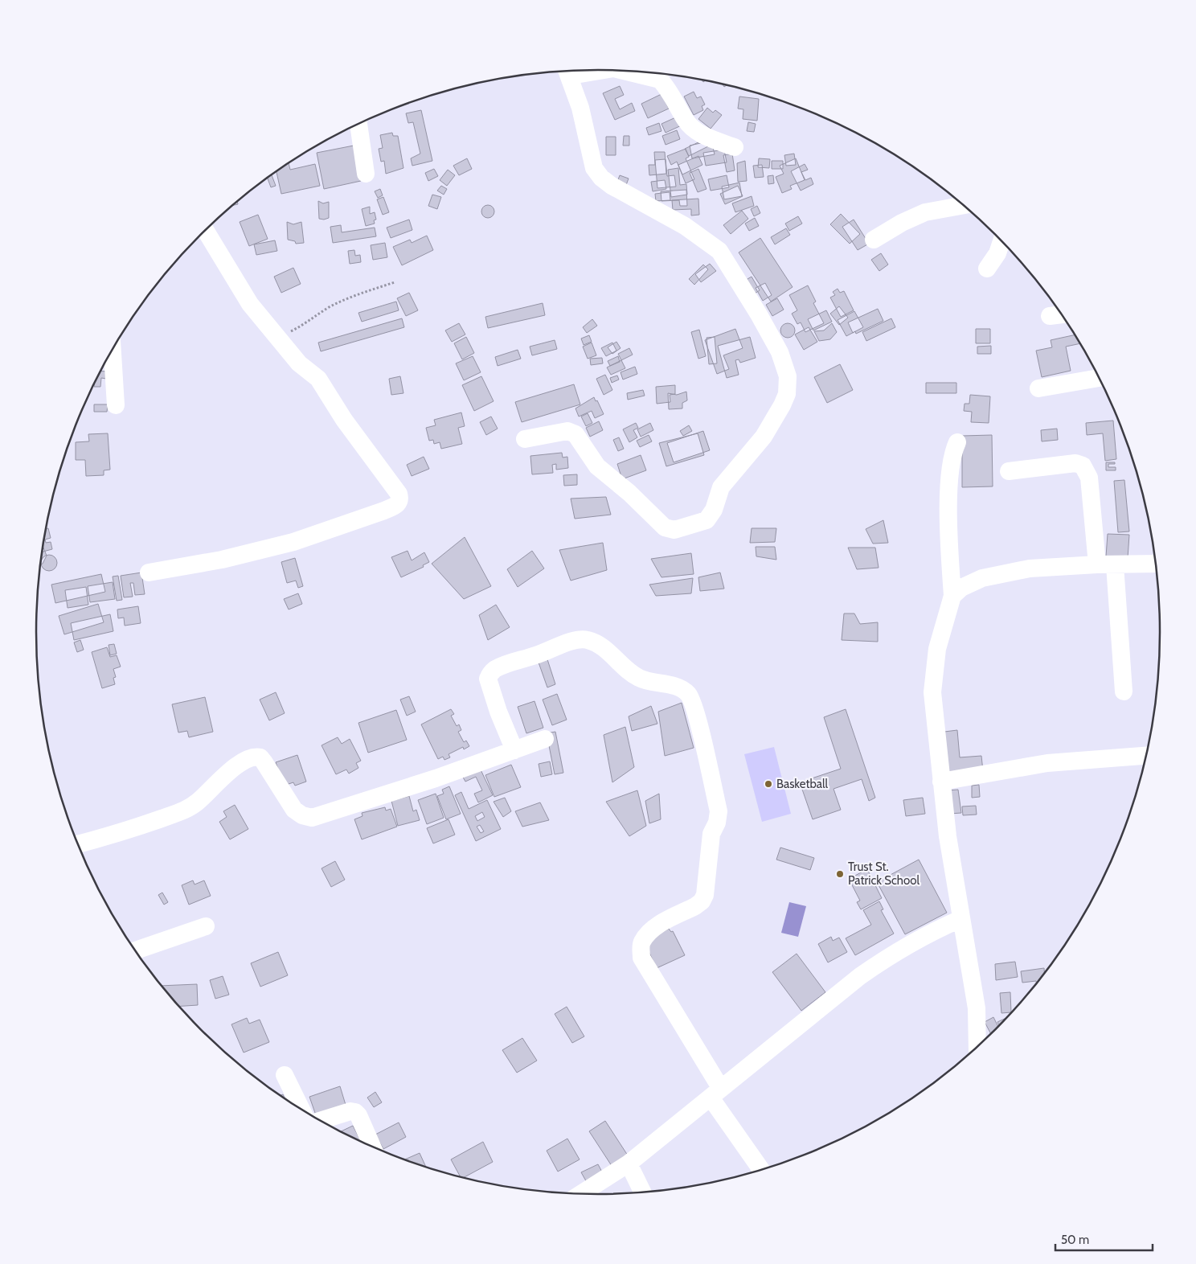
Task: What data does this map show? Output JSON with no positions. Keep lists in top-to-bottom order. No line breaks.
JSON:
{"places":["Basketball","Trust St. Patrick School"],"scale_bar":"50 m"}
